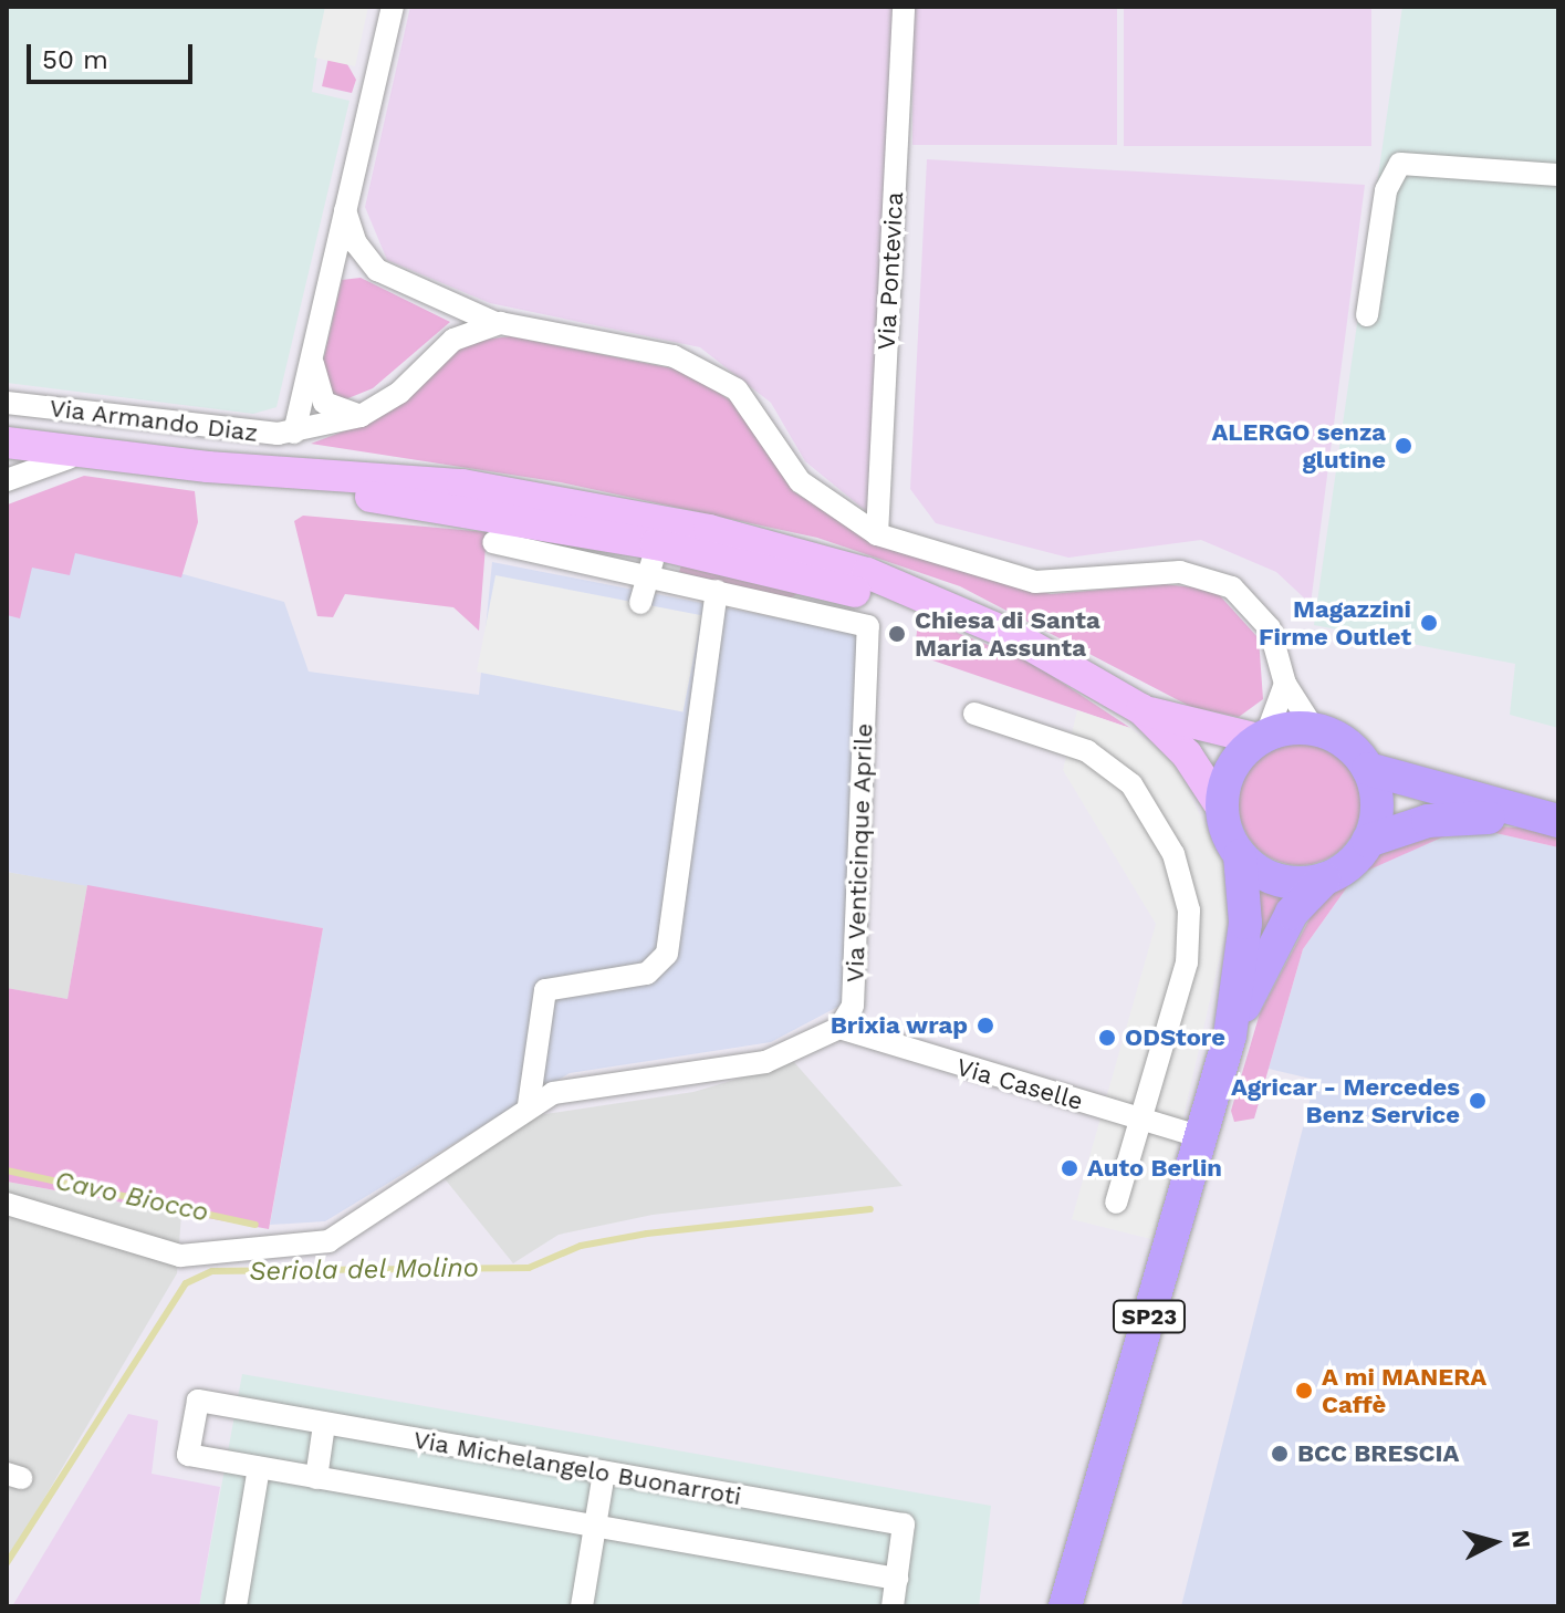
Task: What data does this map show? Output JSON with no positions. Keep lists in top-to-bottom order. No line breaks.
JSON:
{"streets":{"main road":["Via Armando Diaz","SP23"],"street":["Via Pontevica","Via Venticinque Aprile","Via Caselle","Via Michelangelo Buonarroti"]},"crossings":[["Via Armando Diaz","Via Venticinque Aprile"],["Via Armando Diaz","SP23"],["Via Venticinque Aprile","Via Caselle"],["Via Caselle","SP23"]],"water":["Cavo Biocco","Seriola del Molino"],"places":["ALERGO senza glutine","Magazzini Firme Outlet","Chiesa di Santa Maria Assunta","Brixia wrap","ODStore","Agricar - Mercedes Benz Service","Auto Berlin","A mi MANERA Caffè","BCC BRESCIA"],"scale_bar":"50 m","north":"right"}
